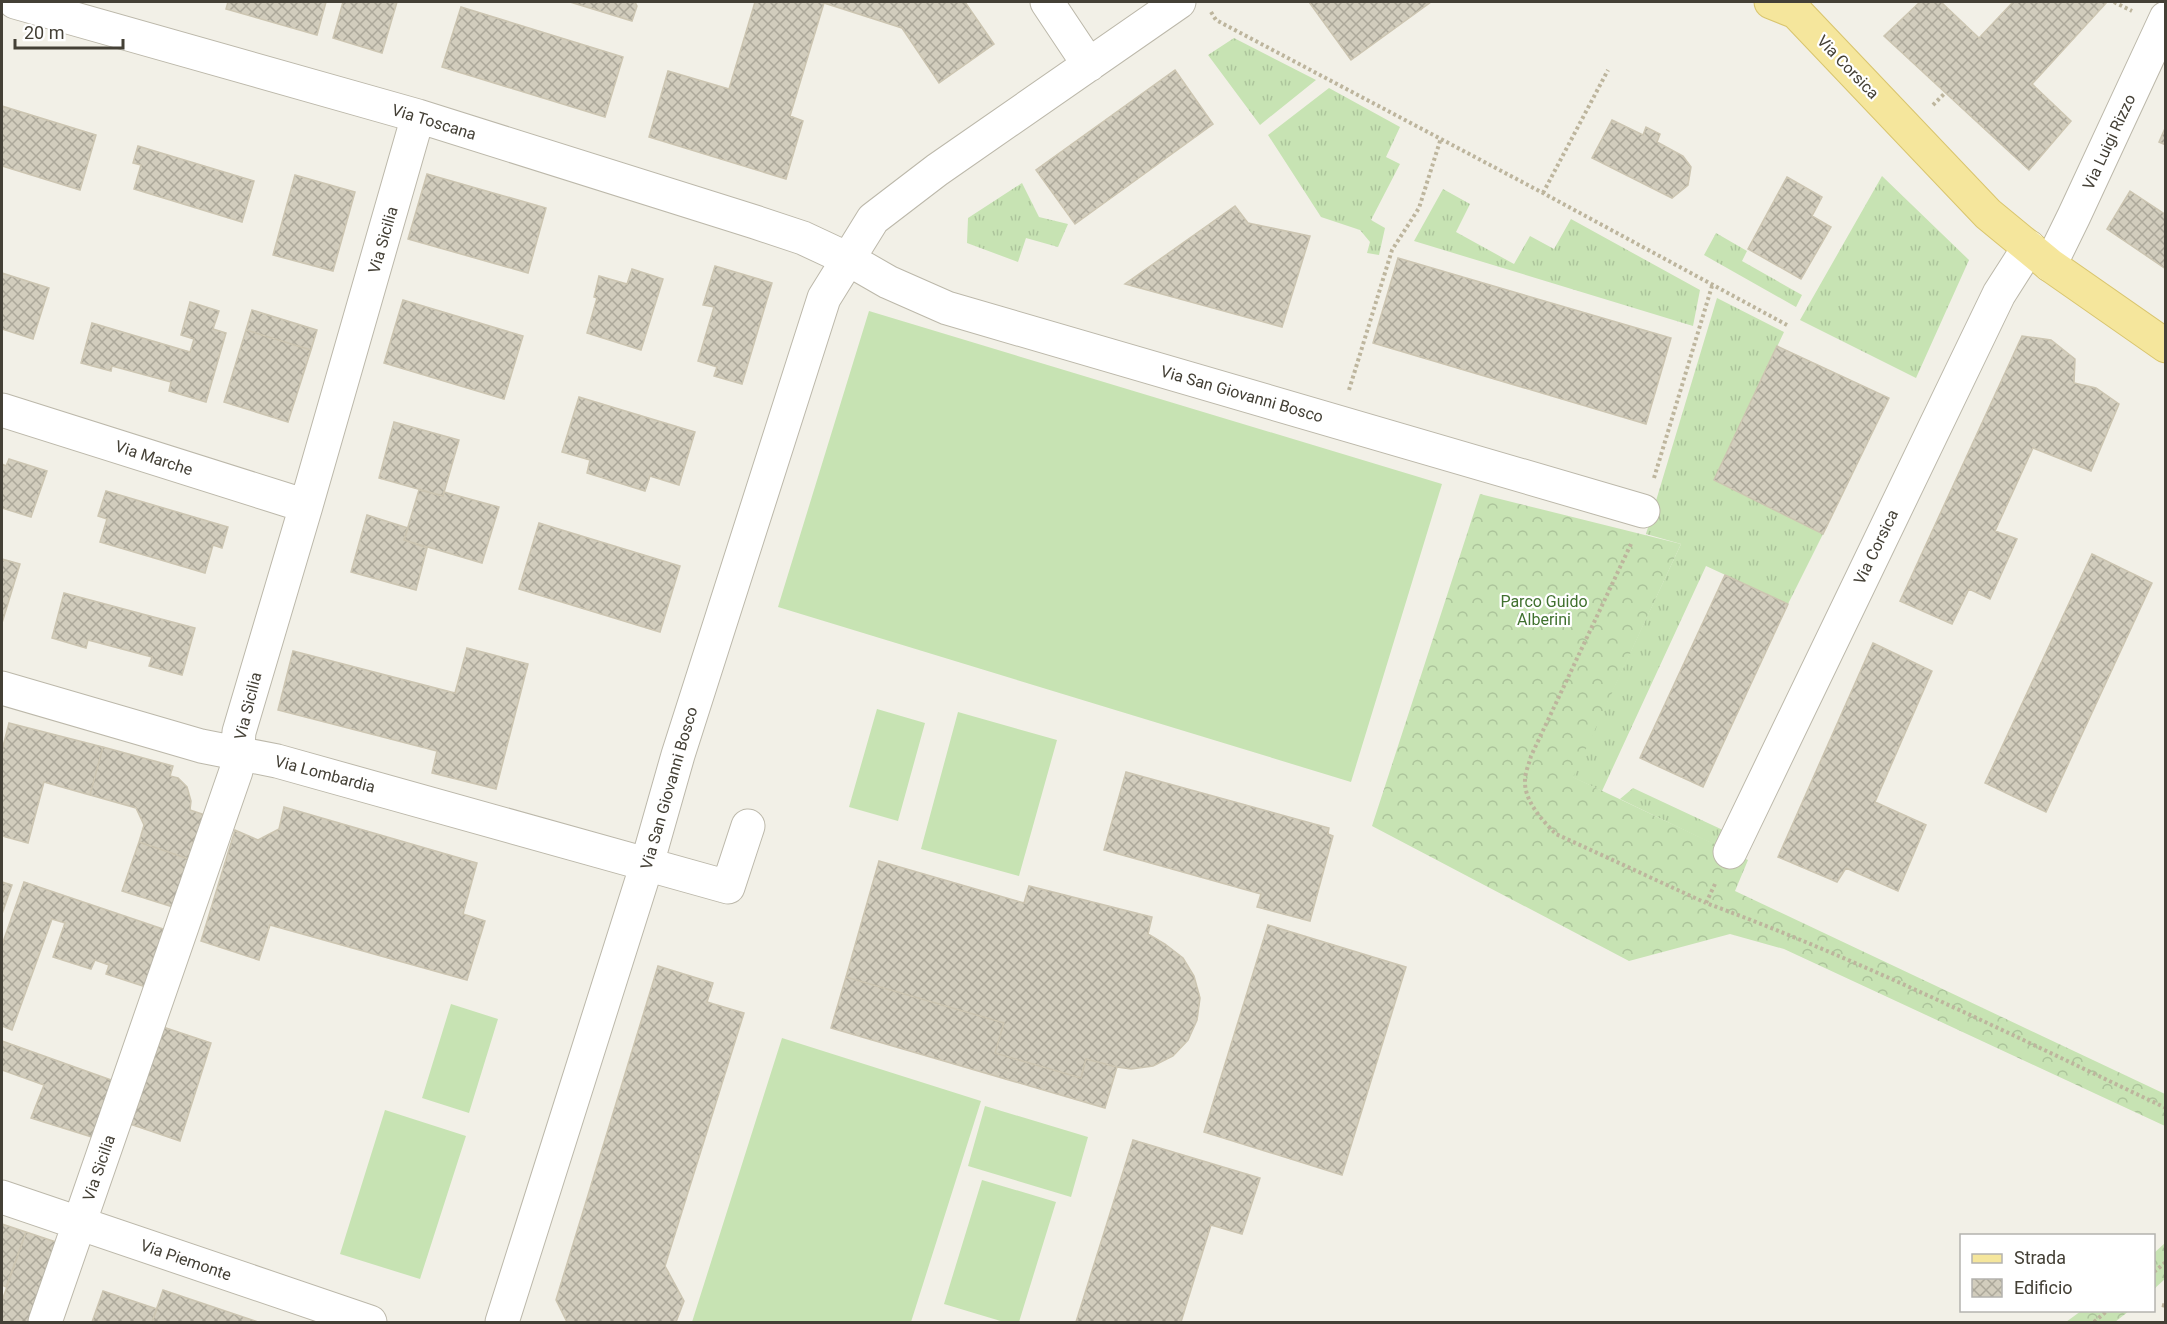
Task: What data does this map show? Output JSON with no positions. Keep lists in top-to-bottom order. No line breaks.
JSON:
{"streets":{"main road":["Via Corsica"],"street":["Via Toscana","Via Luigi Rizzo","Via Sicilia","Via San Giovanni Bosco","Via Marche","Via Lombardia","Via Piemonte"]},"crossings":[["Via Corsica","Via Luigi Rizzo"],["Via Toscana","Via Sicilia"],["Via Toscana","Via San Giovanni Bosco"],["Via Sicilia","Via Marche"],["Via Sicilia","Via Lombardia"],["Via Sicilia","Via Piemonte"],["Via San Giovanni Bosco","Via Lombardia"]],"parks":["Parco Guido Alberini"],"legend":["Strada","Edificio"],"scale_bar":"20 m"}
